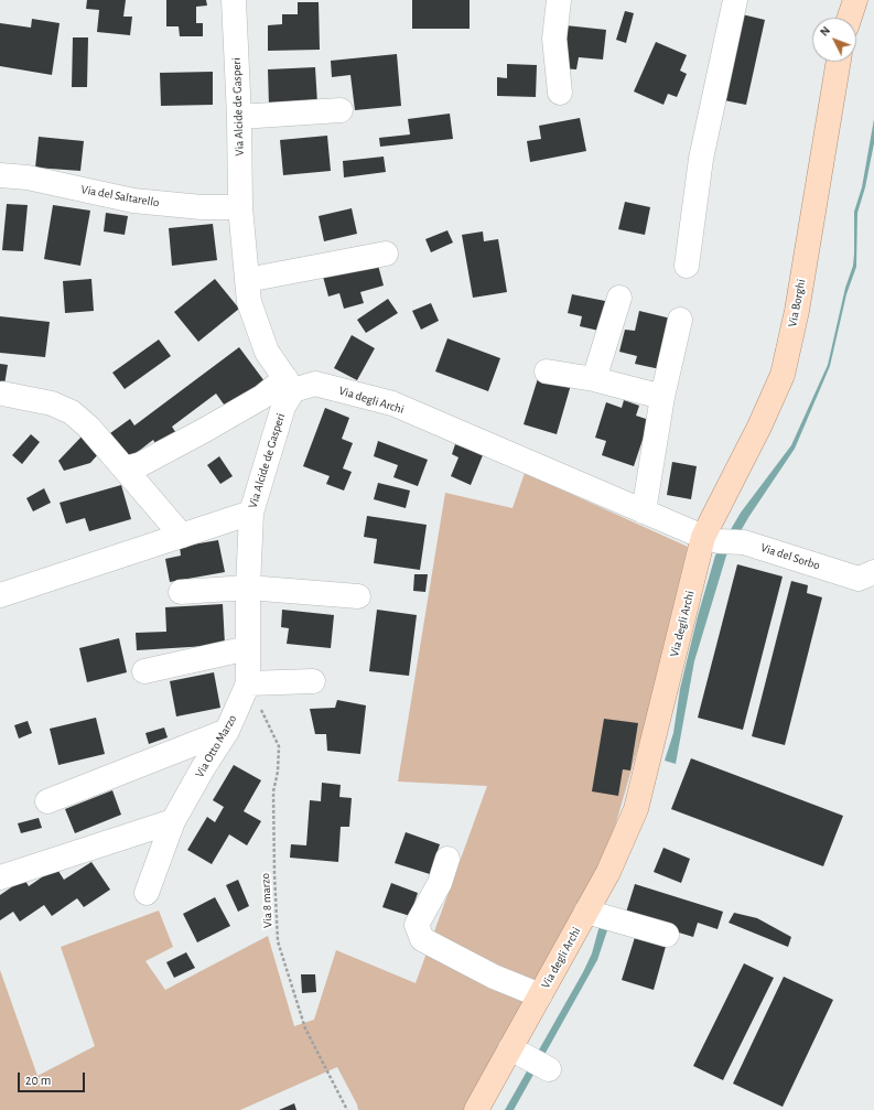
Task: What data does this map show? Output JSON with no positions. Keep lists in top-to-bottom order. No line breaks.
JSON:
{"streets":{"main road":["Via Borghi","Via degli Archi"],"street":["Via Alcide de Gasperi","Via del Saltarello","Via del Sorbo","Via Otto Marzo"],"path":["Via 8 marzo"]},"crossings":[["Via Alcide de Gasperi","Via del Saltarello"],["Via Alcide de Gasperi","Via degli Archi"],["Via Alcide de Gasperi","Via Otto Marzo"],["Via Borghi","Via degli Archi"],["Via Borghi","Via del Sorbo"],["Via degli Archi","Via del Sorbo"],["Via Otto Marzo","Via 8 marzo"]],"scale_bar":"20 m","north":"top left"}
